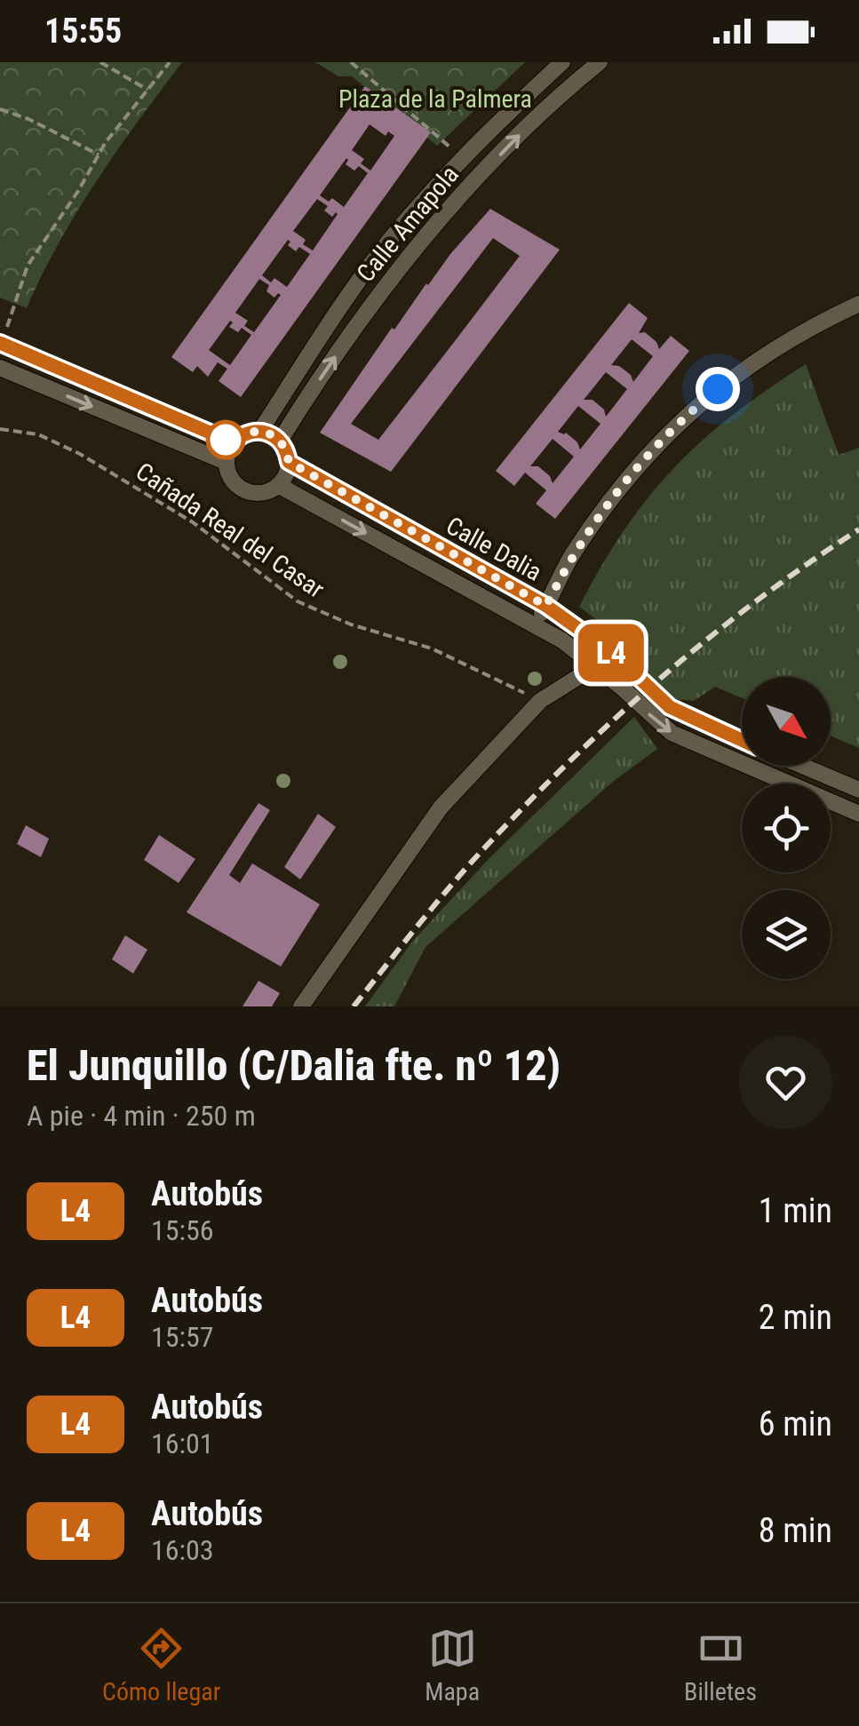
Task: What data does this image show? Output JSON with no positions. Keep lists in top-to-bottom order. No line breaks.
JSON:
{"streets":{"street":["Calle Amapola","Calle Dalia"],"path":["Cañada Real del Casar"]},"crossings":[["Calle Amapola","Calle Dalia"]],"parks":["Plaza de la Palmera"],"lines":["bus line L4"],"north":"bottom right","page":{"status":"15:55","on_map":"L4","heading":["El Junquillo (C/Dalia fte. nº 12)","A pie · 4 min · 250 m"],"list":[{"mark":"L4","name":"Autobús","note":"15:56","value":"1 min"},{"mark":"L4","name":"Autobús","note":"15:57","value":"2 min"},{"mark":"L4","name":"Autobús","note":"16:01","value":"6 min"},{"mark":"L4","name":"Autobús","note":"16:03","value":"8 min"}],"tabs":["Cómo llegar","Mapa","Billetes"]}}
